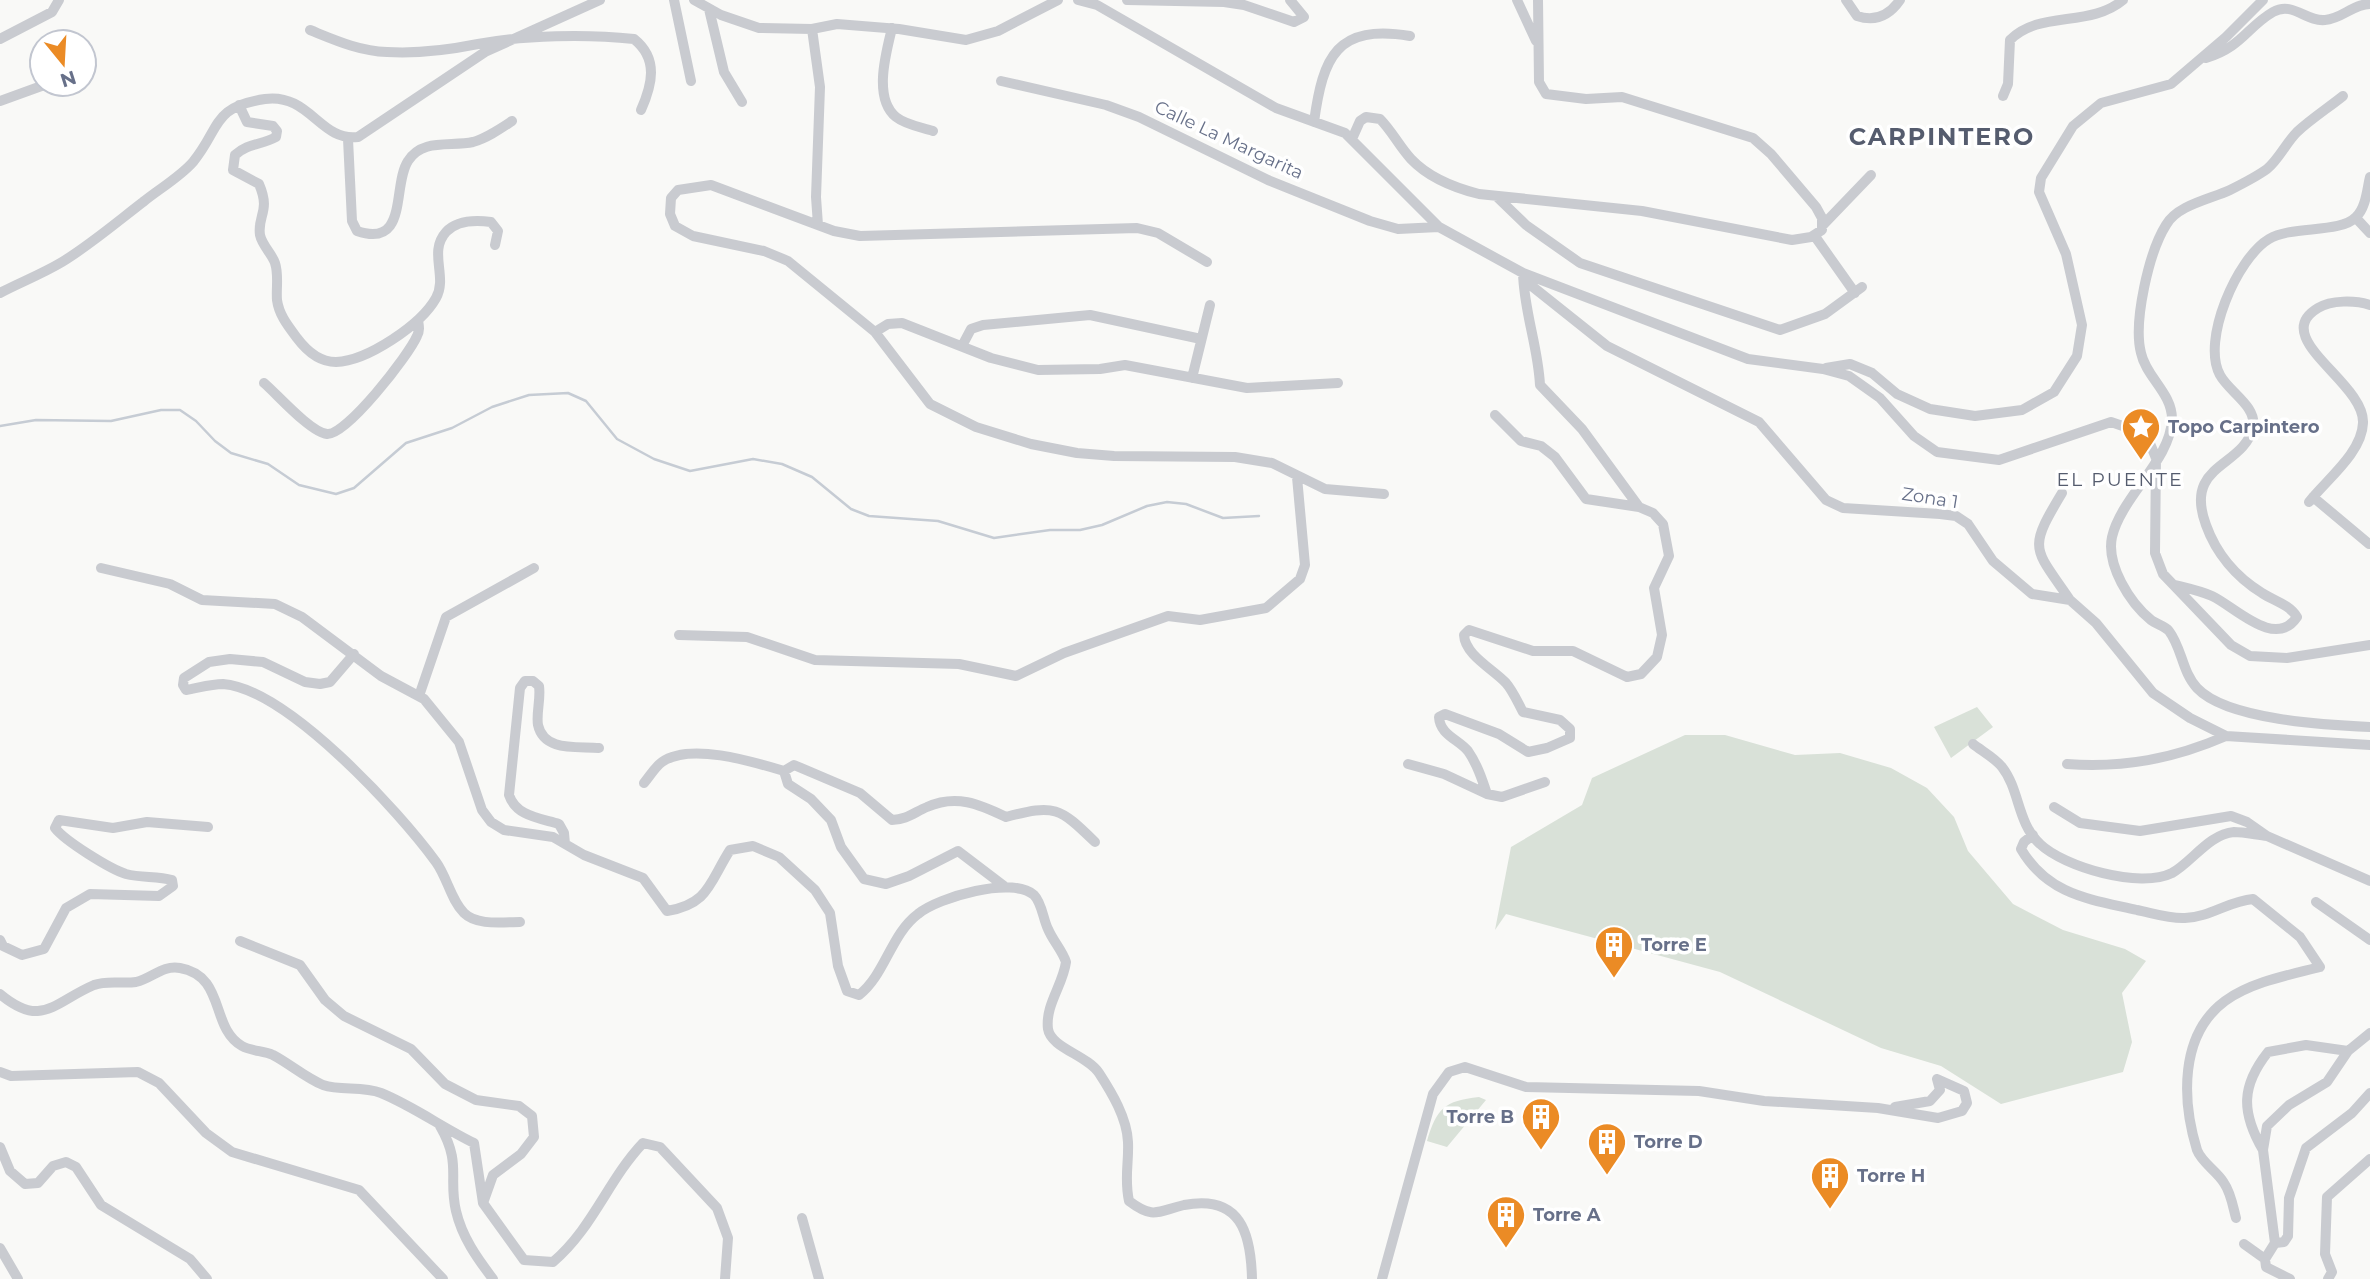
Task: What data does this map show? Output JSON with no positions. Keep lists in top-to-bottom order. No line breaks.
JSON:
{"streets":{"street":["Calle La Margarita","Zona 1"]},"districts":["CARPINTERO","EL PUENTE"],"places":{"place":["Topo Carpintero"],"building":["Torre E","Torre B","Torre D","Torre H","Torre A"]},"north":"bottom"}
